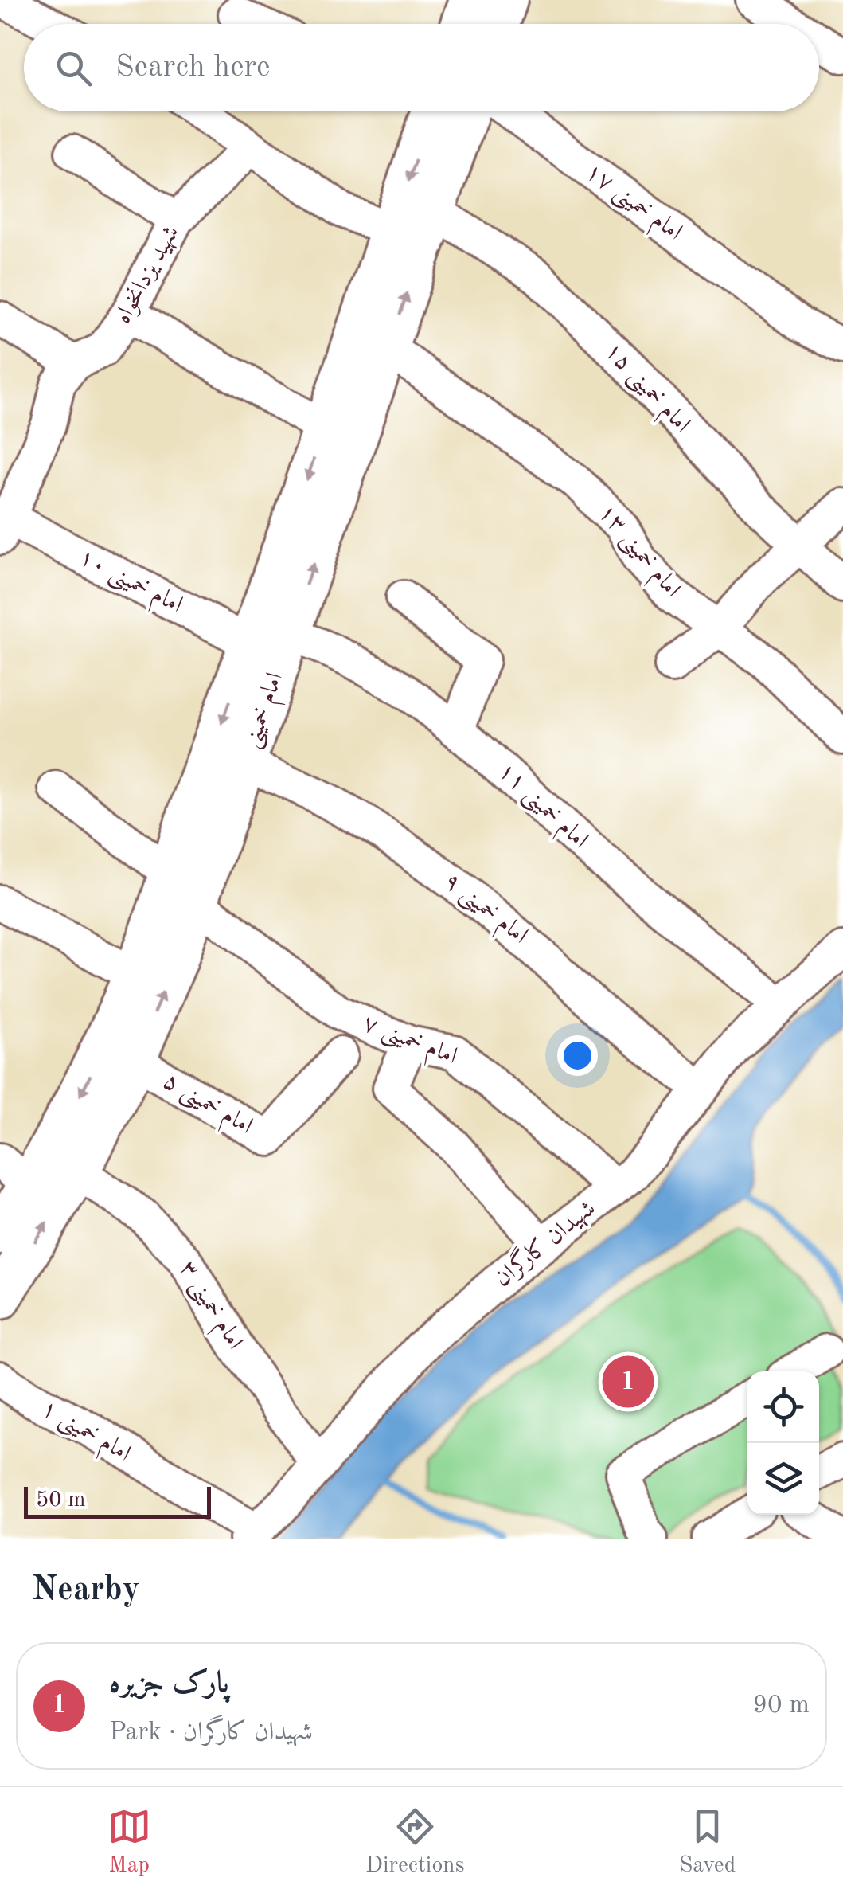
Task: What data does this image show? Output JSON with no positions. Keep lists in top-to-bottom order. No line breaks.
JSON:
{"streets":{"main road":["امام خمینی"],"street":["امام خمینی ۱۷","شهید یزدانخواه","امام خمینی ۱۵","امام خمینی ۱۳","امام خمینی ۱۰","امام خمینی ۱۱","امام خمینی ۹","امام خمینی ۷","امام خمینی ۵","شهیدان کارگران","امام خمینی ۳","امام خمینی ۱"]},"crossings":[["شهید یزدانخواه","امام خمینی ۱۰"],["امام خمینی ۱۵","امام خمینی"],["امام خمینی ۱۳","امام خمینی"],["امام خمینی ۱۰","امام خمینی"],["امام خمینی ۱۰","امام خمینی ۱۱"],["امام خمینی","امام خمینی ۱۱"],["امام خمینی","امام خمینی ۹"],["امام خمینی","امام خمینی ۷"],["امام خمینی","امام خمینی ۵"],["امام خمینی","امام خمینی ۳"],["امام خمینی ۱۱","شهیدان کارگران"],["امام خمینی ۹","شهیدان کارگران"],["امام خمینی ۷","شهیدان کارگران"],["شهیدان کارگران","امام خمینی ۳"],["شهیدان کارگران","امام خمینی ۱"]],"scale_bar":"50 m","page":{"search":"Search here","pins":"1","scale":"50 m","heading":"Nearby","list":[{"mark":"1","name":"پارک جزیره","note":"Park · شهیدان کارگران","value":"90 m"}],"nav":["Map","Directions","Saved"]}}
